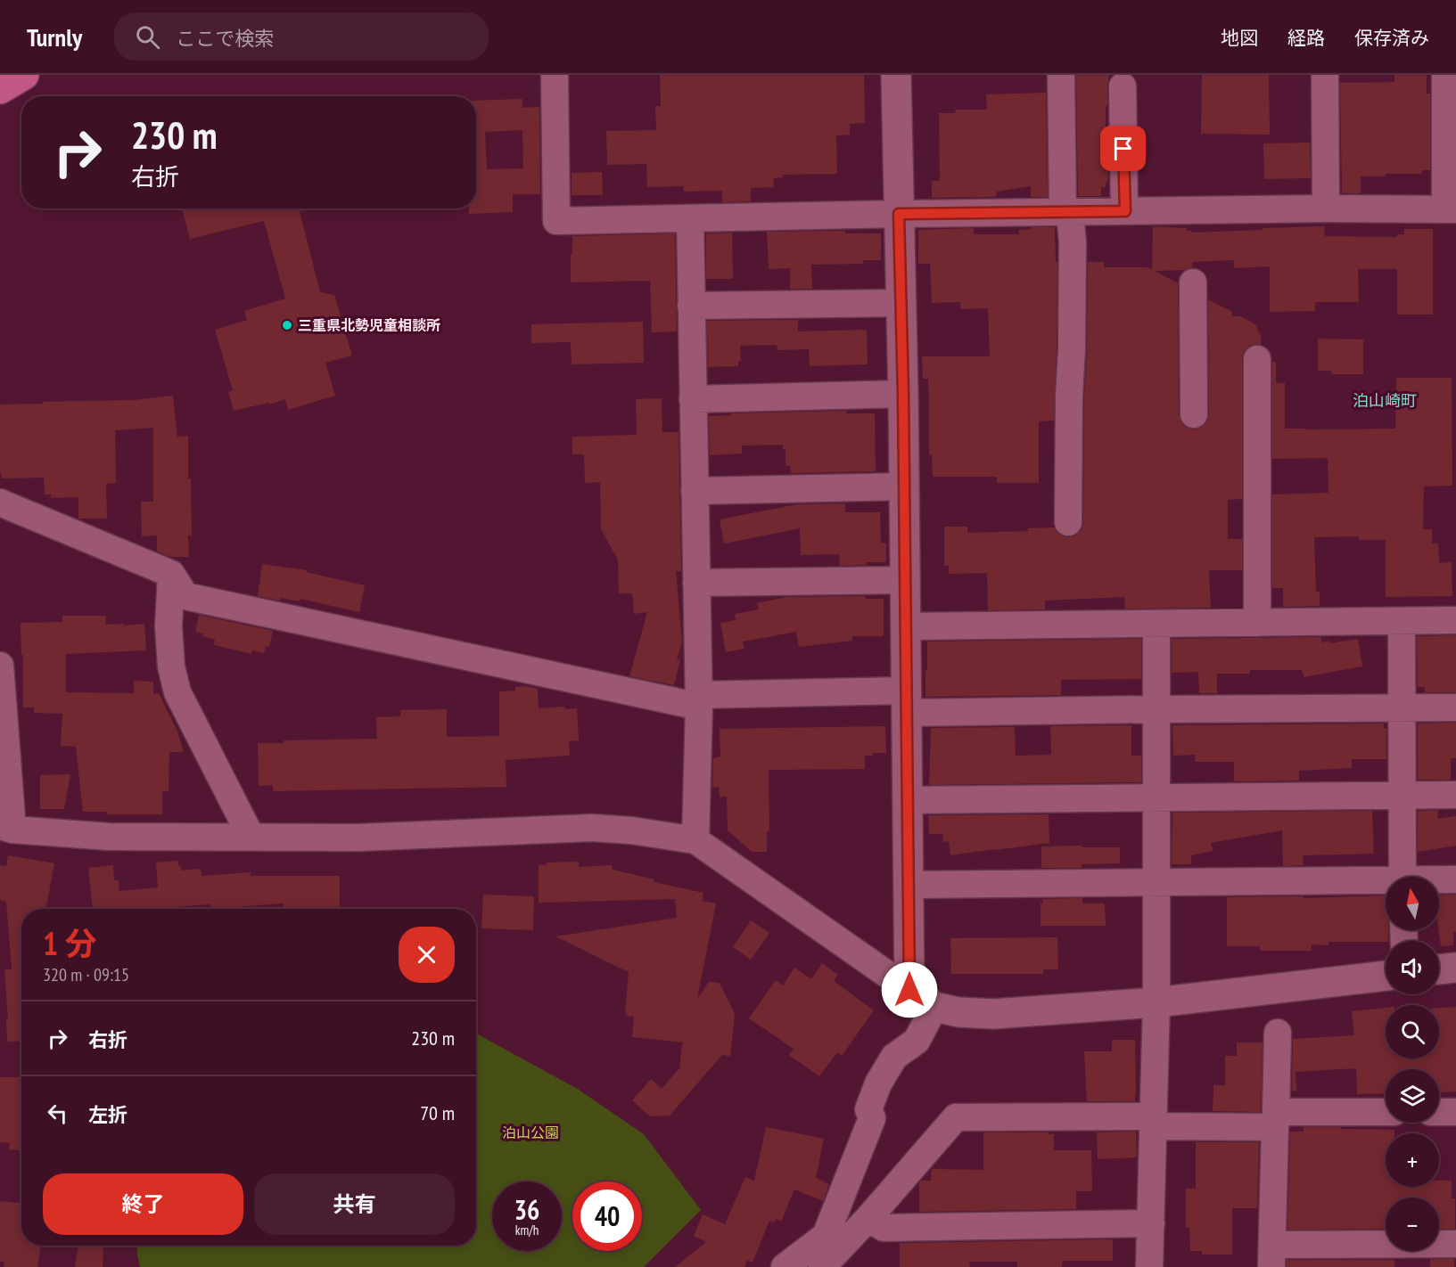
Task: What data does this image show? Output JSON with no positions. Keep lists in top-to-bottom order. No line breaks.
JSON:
{"districts":["泊山崎町"],"parks":["泊山公園"],"places":["三重県北勢児童相談所"],"north":"top","page":{"header":"Turnly","search":"ここで検索","nav":["地図","経路","保存済み"],"turn":["230 m","右折"],"map_buttons":["+","−"],"heading":["1 分","320 m · 09:15"],"list":[{"name":"右折","value":"230 m"},{"name":"左折","value":"70 m"}],"buttons":["終了","共有"],"speed":"36 km/h","limit":"40"}}
